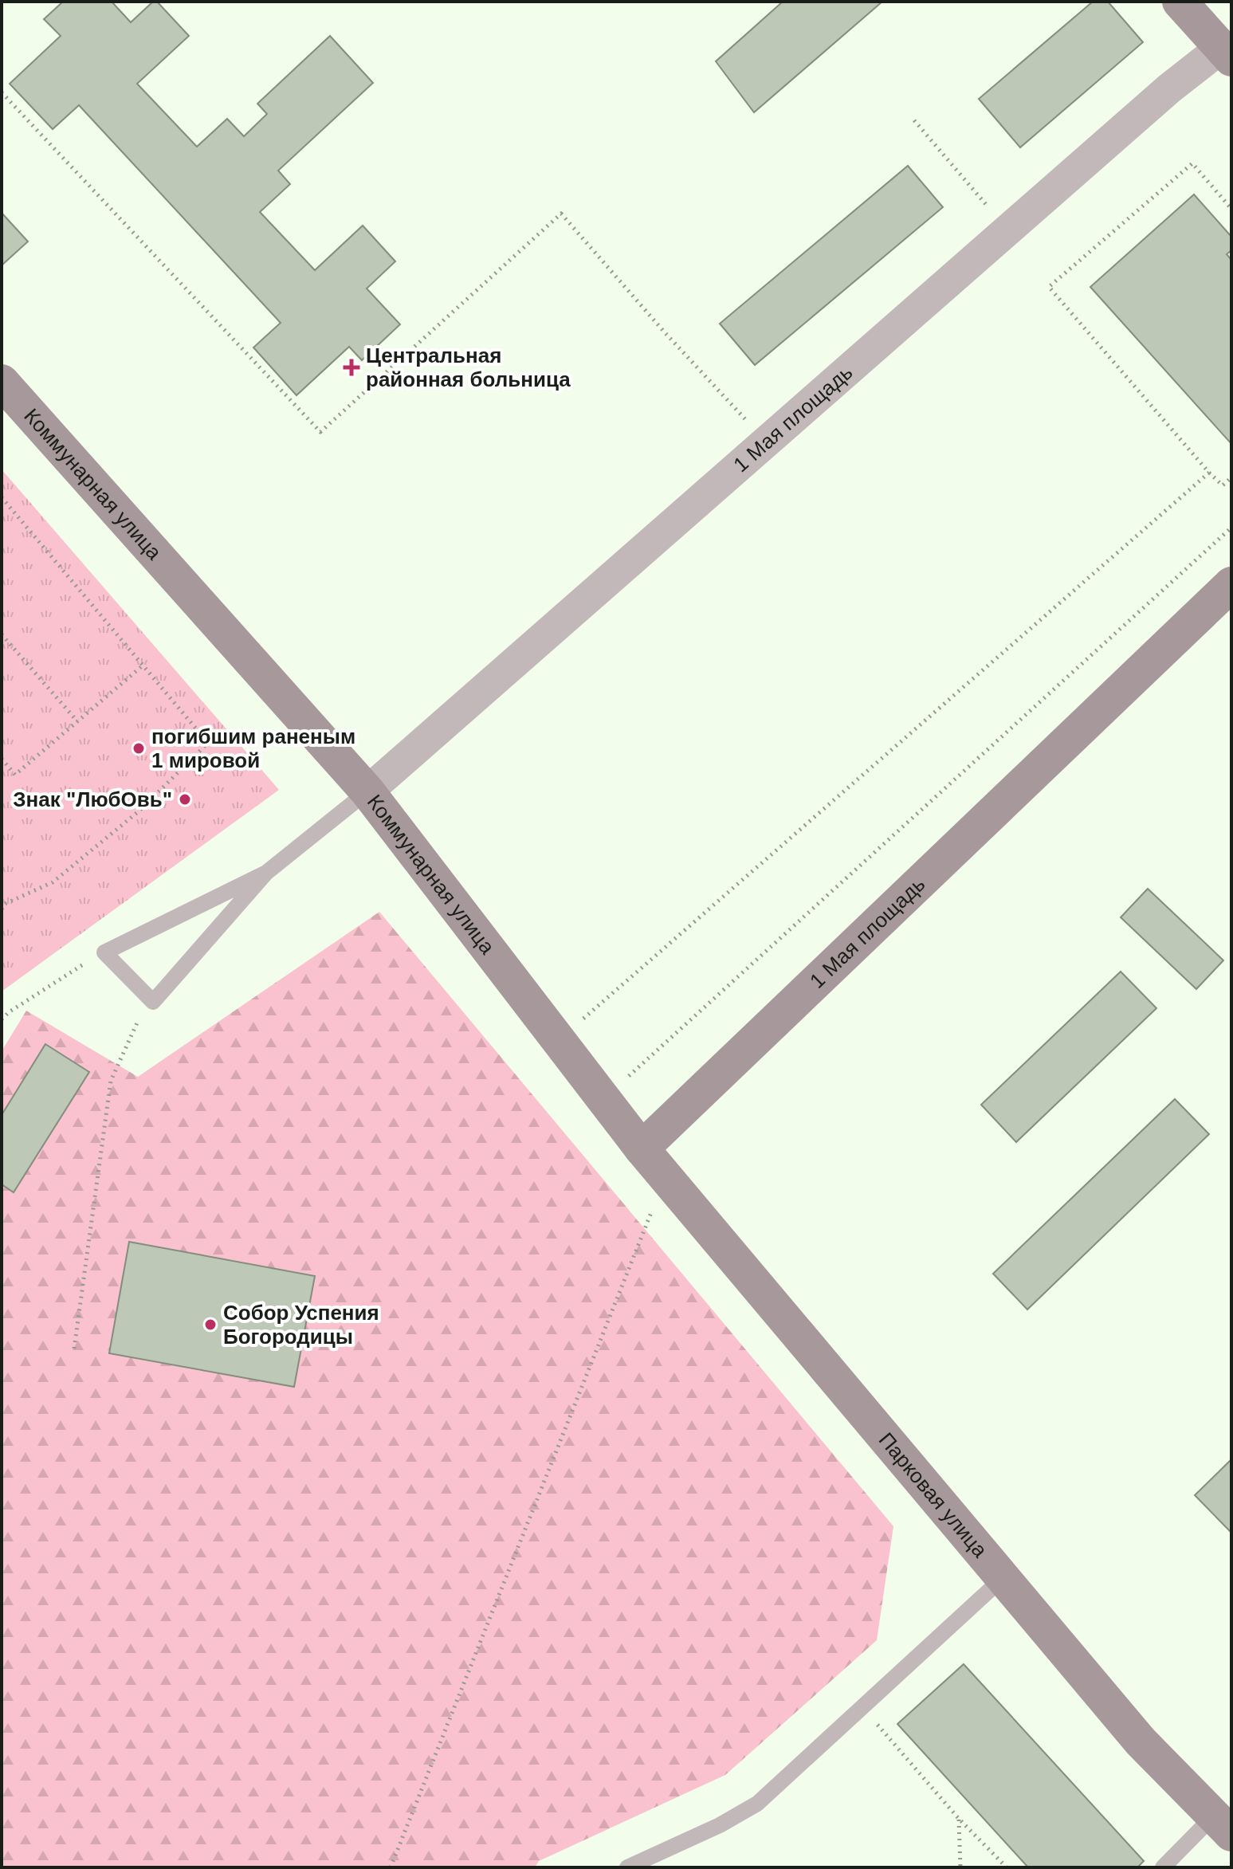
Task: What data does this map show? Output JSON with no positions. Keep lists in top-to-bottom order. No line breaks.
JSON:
{"streets":{"main road":["1 Мая площадь","Коммунарная улица","Парковая улица"]},"crossings":[["1 Мая площадь","Коммунарная улица"],["1 Мая площадь","Парковая улица"],["Коммунарная улица","Парковая улица"]],"places":{"health":["Центральная районная больница"],"other":["погибшим раненым 1 мировой","Знак \"ЛюбОвь\"","Собор Успения Богородицы"]}}
